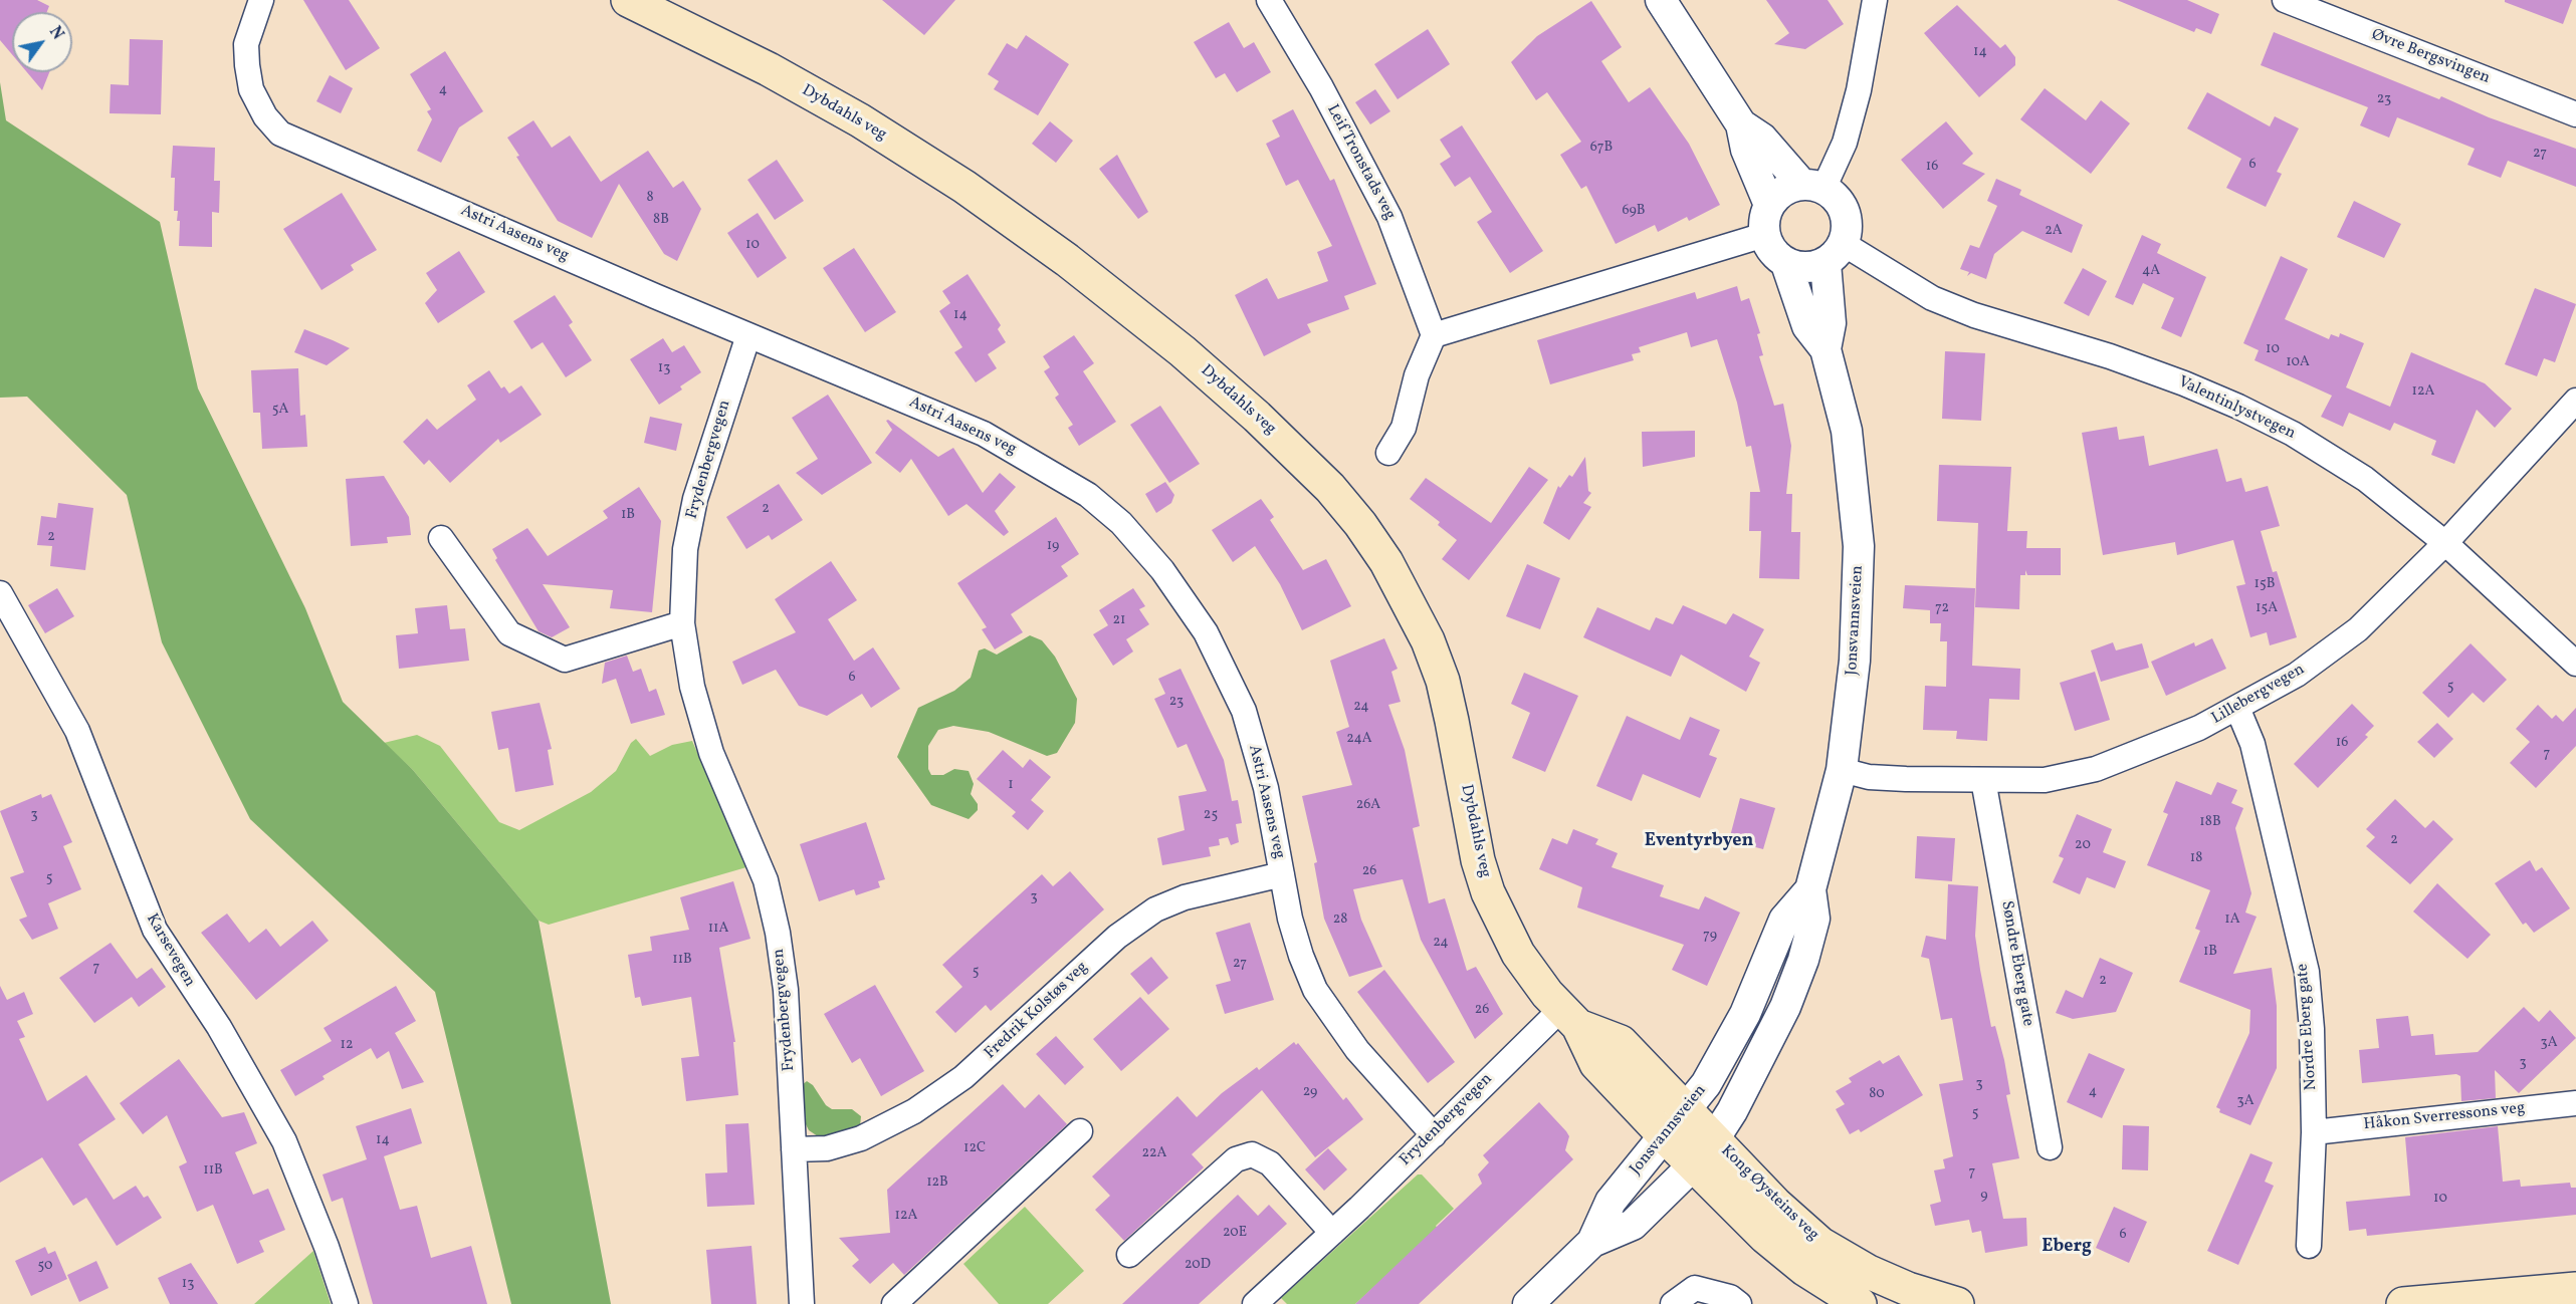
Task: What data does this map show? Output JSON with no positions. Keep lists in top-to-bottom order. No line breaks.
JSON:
{"streets":{"main road":["Dybdahls veg","Kong Øysteins veg"],"street":["Øvre Bergsvingen","Leif Tronstads veg","Astri Aasens veg","Valentinlystvegen","Frydenbergvegen","Jonsvannsveien","Lillebergvegen","Karsevegen","Søndre Eberg gate","Fredrik Kolstøs veg","Nordre Eberg gate","Håkon Sverressons veg"]},"crossings":[["Dybdahls veg","Frydenbergvegen"],["Dybdahls veg","Jonsvannsveien"],["Dybdahls veg","Kong Øysteins veg"],["Astri Aasens veg","Frydenbergvegen"],["Astri Aasens veg","Fredrik Kolstøs veg"],["Valentinlystvegen","Jonsvannsveien"],["Valentinlystvegen","Lillebergvegen"],["Frydenbergvegen","Fredrik Kolstøs veg"],["Jonsvannsveien","Lillebergvegen"],["Jonsvannsveien","Kong Øysteins veg"],["Lillebergvegen","Søndre Eberg gate"],["Lillebergvegen","Nordre Eberg gate"],["Nordre Eberg gate","Håkon Sverressons veg"]],"districts":["Eventyrbyen","Eberg"],"house_numbers":["14","4","23","67B","27","6","16","8","69B","8B","2A","10","4A","14","10","10A","13","12A","5A","2","1B","2","19","15B","72","15A","21","6","5","23","24","24A","16","7","1","26A","3","25","18B","2","20","18","26","5","3","28","1A","11A","79","24","1B","11B","27","7","5","2","26","3A","12","3","3","29","4","80","3A","5","14","12C","22A","11B","7","12B","9","10","12A","20E","6","20D","50","13"],"north":"top right"}
